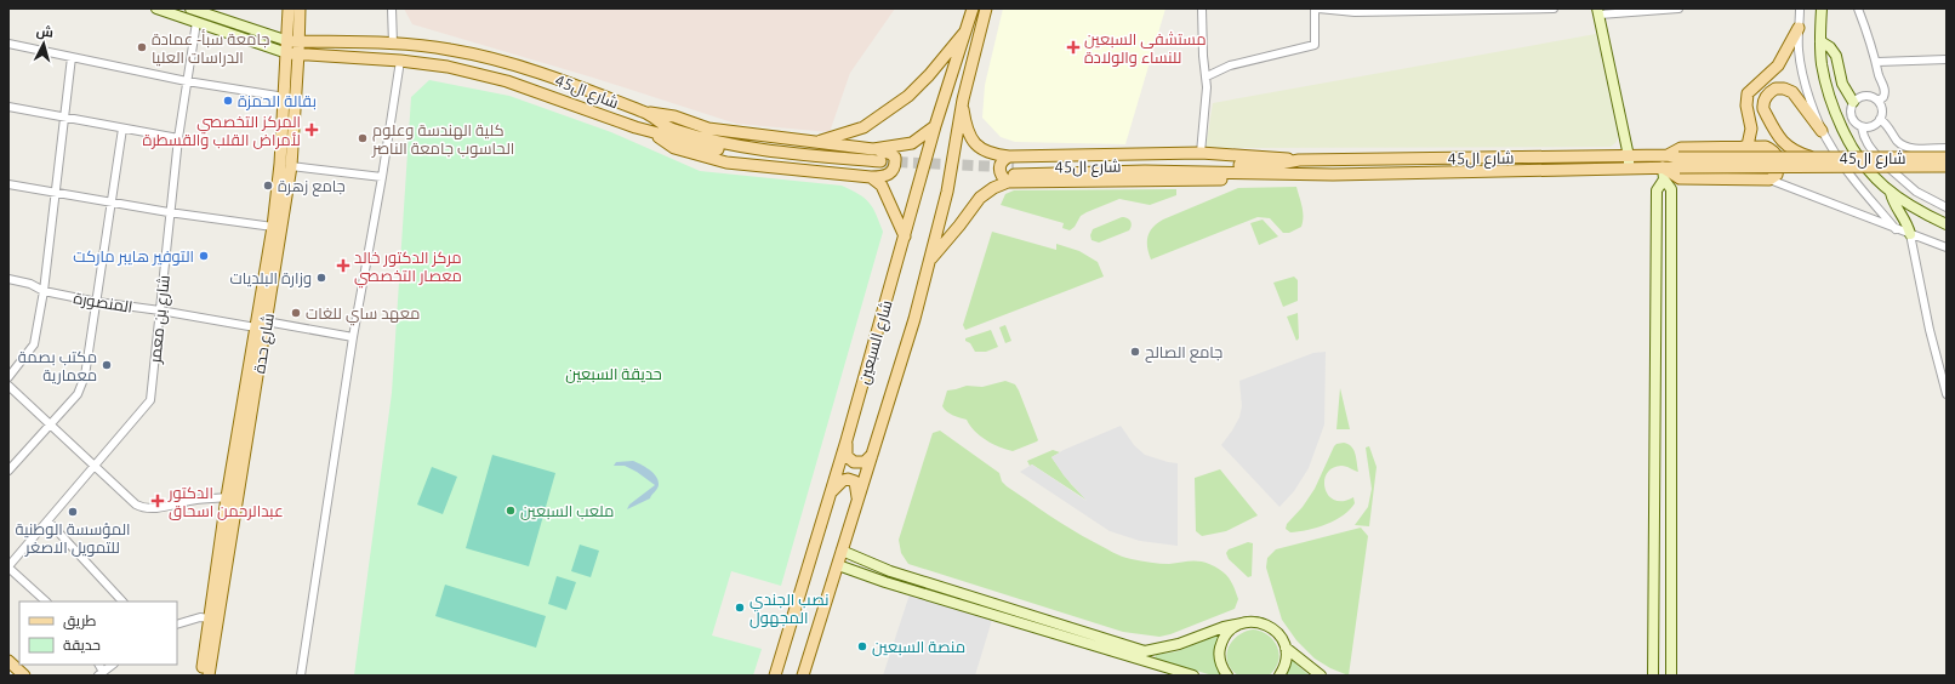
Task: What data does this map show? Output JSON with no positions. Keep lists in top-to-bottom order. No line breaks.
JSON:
{"streets":{"main road":["شارع ال45","شارع السبعين","شارع حدة"],"street":["المنصورة","شارع بن معمر"]},"crossings":[["شارع ال45","شارع حدة"],["المنصورة","شارع بن معمر"],["المنصورة","شارع حدة"]],"parks":["حديقة السبعين"],"places":{"other":["جامعة سبأ- عمادة الدراسات العليا","بقالة الحمزة","كلية الهندسة وعلوم الحاسوب جامعة الناصر","جامع زهرة","التوفير هايبر ماركت","وزارة البلديات","معهد ساي للغات","جامع الصالح","مكتب بصمة معمارية","ملعب السبعين","المؤسسة الوطنية للتمويل الاصغر","نصب الجندي المجهول","منصة السبعين"],"health":["مستشفى السبعين للنساء والولادة","المركز التخصصي لأمراض القلب والقسطرة","مركز الدكتور خالد معصار التخصصي","الدكتور عبدالرحمن اسحاق"]},"legend":["طريق","حديقة"],"north":"top"}
